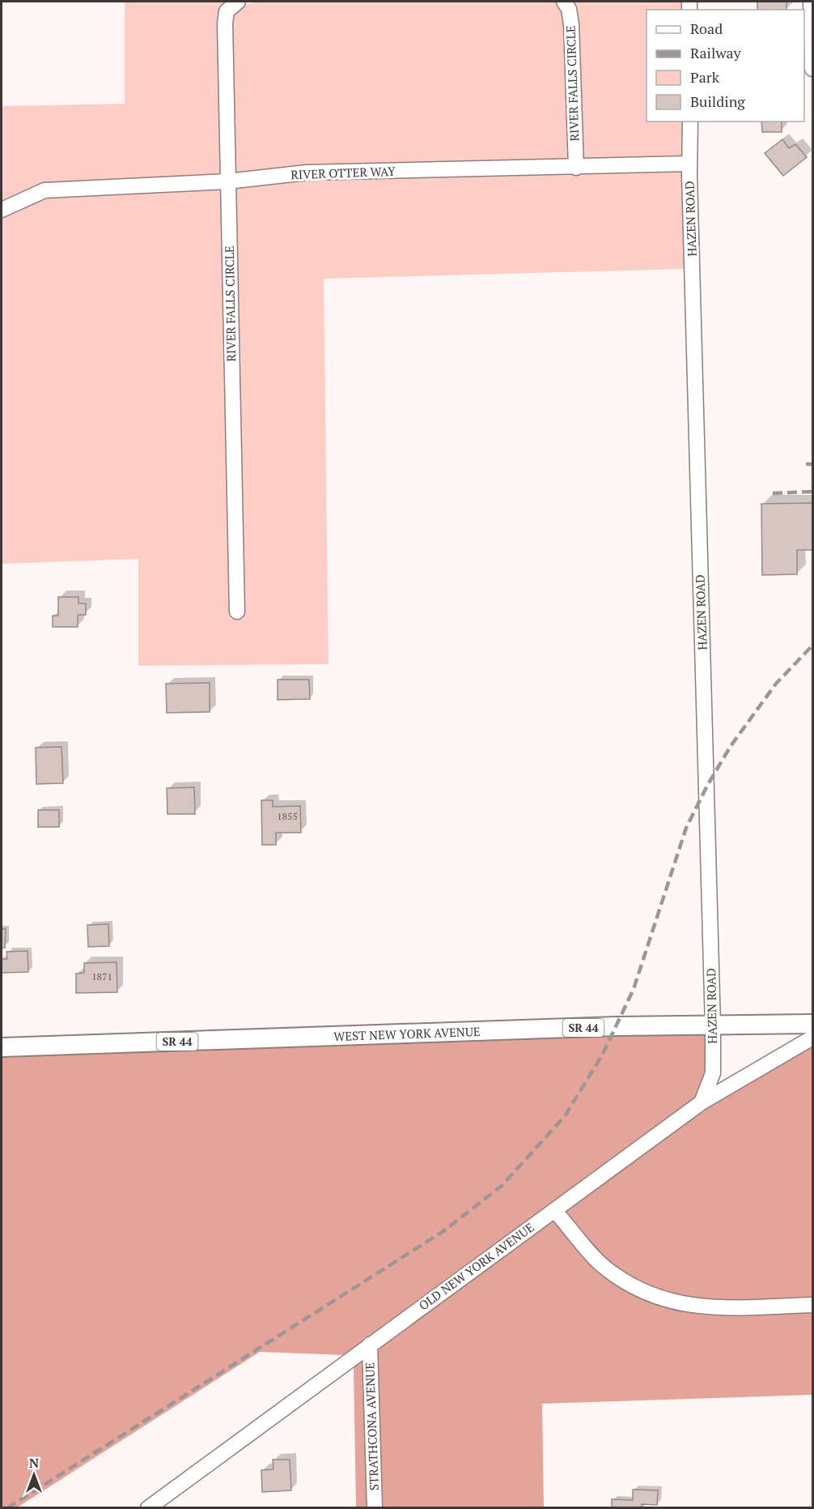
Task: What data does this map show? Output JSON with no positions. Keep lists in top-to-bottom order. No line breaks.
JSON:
{"streets":{"main road":["SR 44","WEST NEW YORK AVENUE"],"street":["RIVER FALLS CIRCLE","RIVER OTTER WAY","HAZEN ROAD","OLD NEW YORK AVENUE","STRATHCONA AVENUE"]},"crossings":[["RIVER FALLS CIRCLE","RIVER OTTER WAY"],["RIVER OTTER WAY","HAZEN ROAD"],["HAZEN ROAD","WEST NEW YORK AVENUE"],["HAZEN ROAD","OLD NEW YORK AVENUE"],["OLD NEW YORK AVENUE","STRATHCONA AVENUE"]],"house_numbers":["1855","1871"],"legend":["Road","Railway","Park","Building"],"north":"top"}
